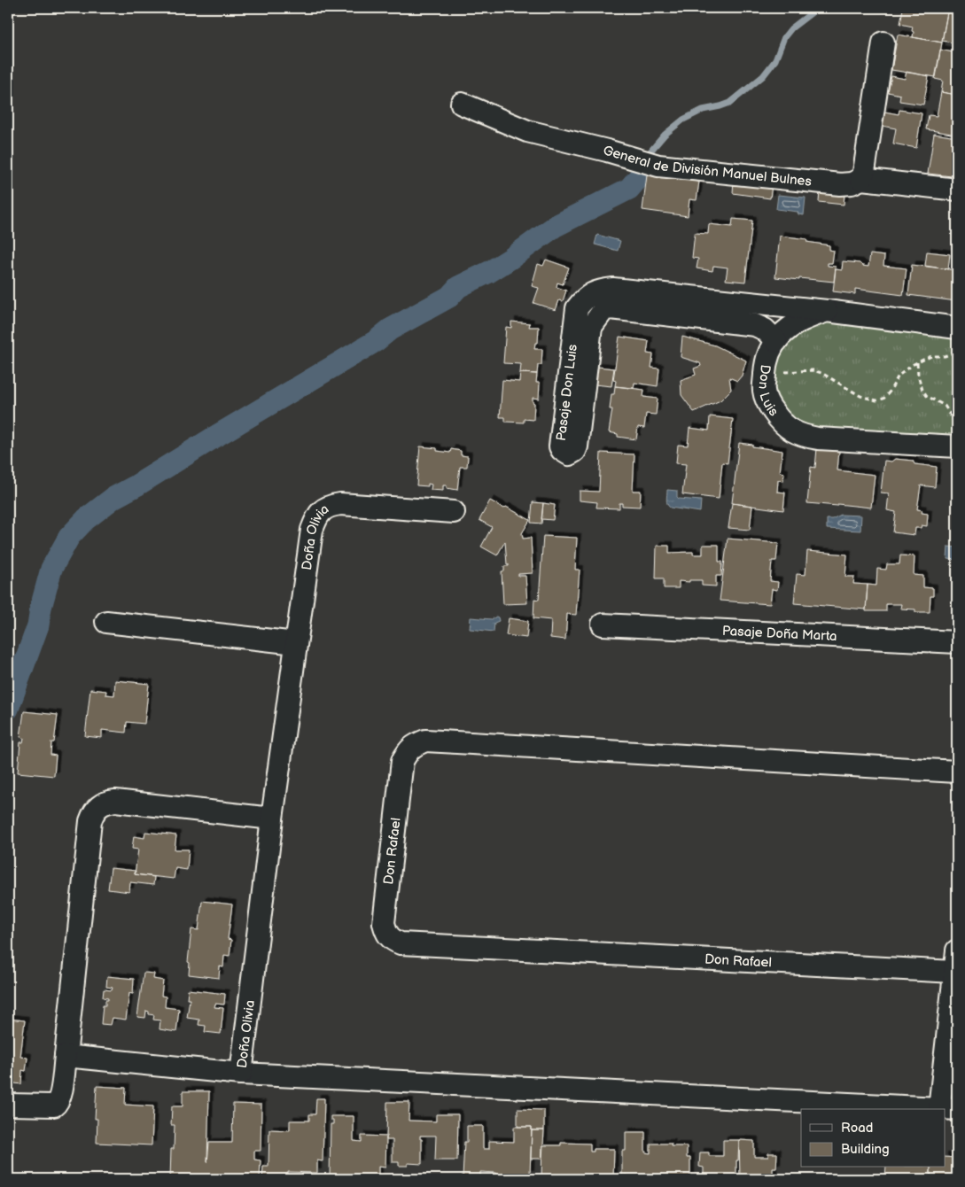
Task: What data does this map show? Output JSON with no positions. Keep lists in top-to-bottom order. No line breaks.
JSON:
{"streets":{"street":["General de División Manuel Bulnes","Don Luis","Pasaje Don Luis","Doña Olivia","Pasaje Doña Marta","Don Rafael"]},"crossings":[["Don Luis","Pasaje Don Luis"]],"legend":["Road","Building"]}
